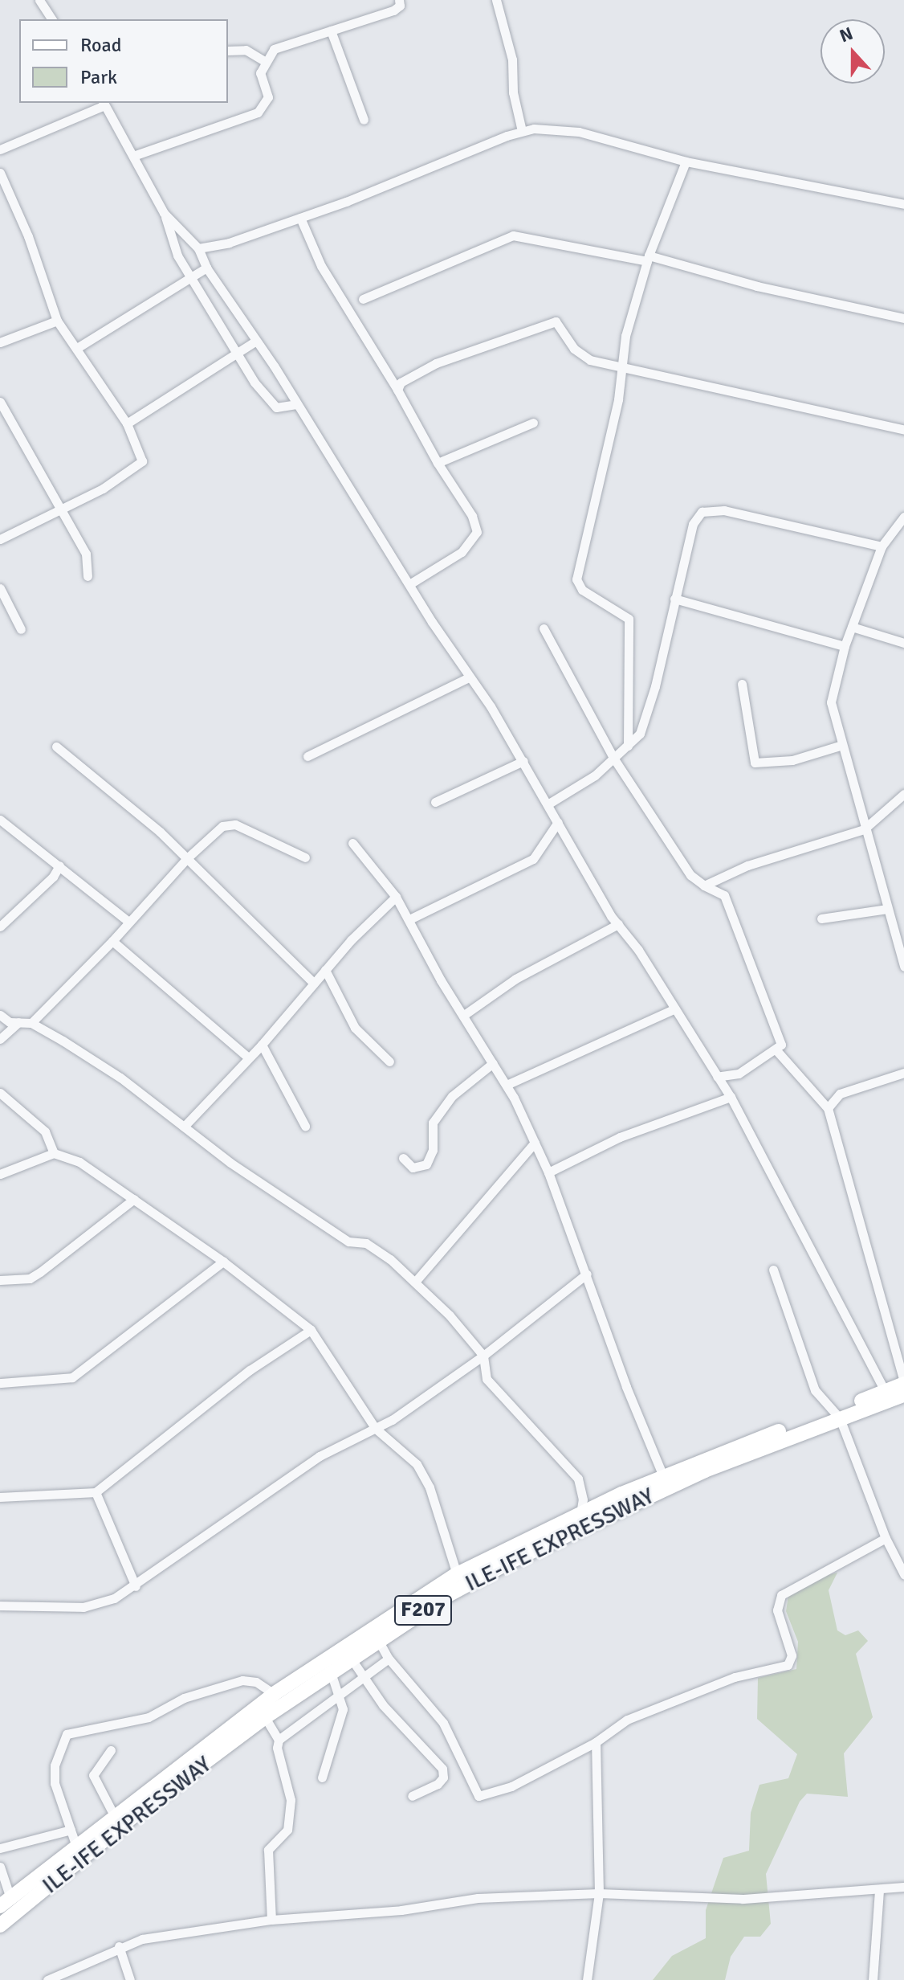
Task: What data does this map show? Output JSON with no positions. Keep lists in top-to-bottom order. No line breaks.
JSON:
{"streets":{"main road":["ILE-IFE EXPRESSWAY","F207"]},"legend":["Road","Park"],"north":"top"}
